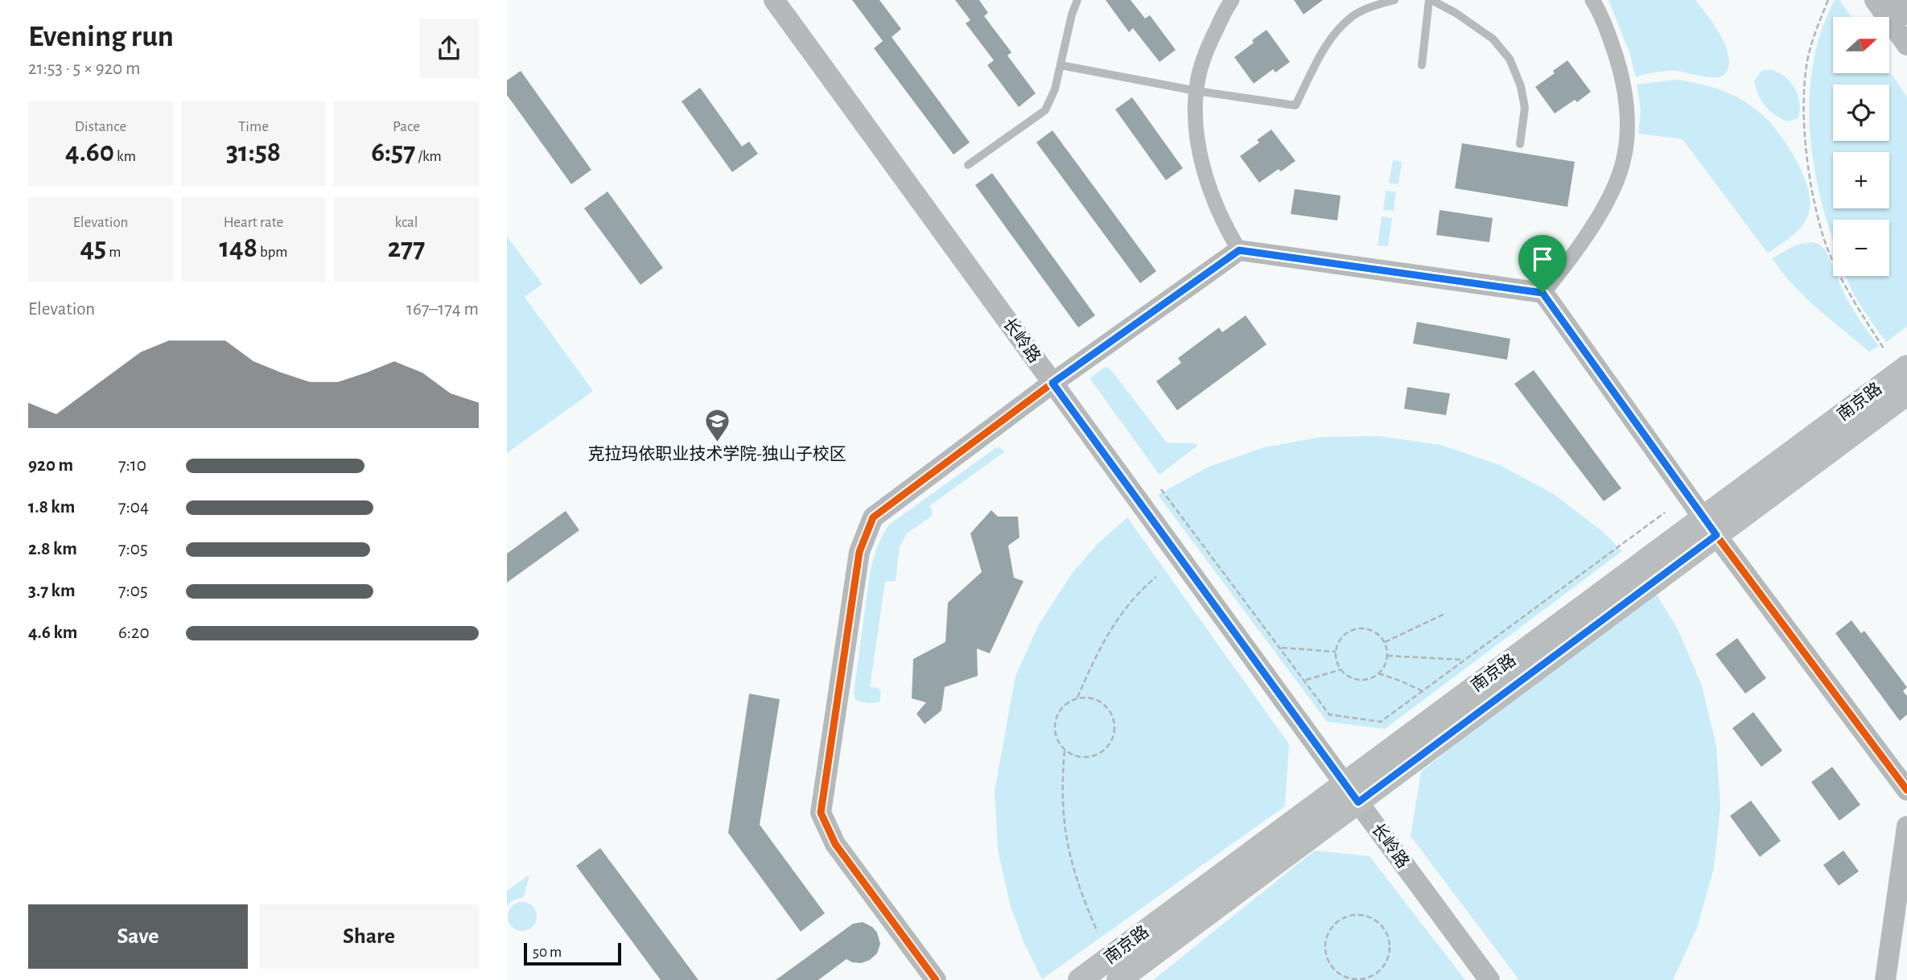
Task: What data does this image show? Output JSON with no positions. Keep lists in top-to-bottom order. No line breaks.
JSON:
{"streets":{"main road":["南京路"],"street":["长岭路"]},"crossings":[["长岭路","南京路"]],"places":{"school or university":["克拉玛依职业技术学院-独山子校区"]},"scale_bar":"50 m","north":"right","page":{"heading":["Evening run","21:53 · 5 × 920 m"],"map_buttons":["+","−"],"stats":[["Distance","4.60 km"],["Time","31:58"],["Pace","6:57 /km"],["Elevation","45 m"],["Heart rate","148 bpm"],["kcal","277"]],"chart":["Elevation","167–174 m"],"list":[{"name":"920 m","note":"7:10"},{"name":"1.8 km","note":"7:04"},{"name":"2.8 km","note":"7:05"},{"name":"3.7 km","note":"7:05"},{"name":"4.6 km","note":"6:20"}],"buttons":["Save","Share"],"scale":"50 m"}}
